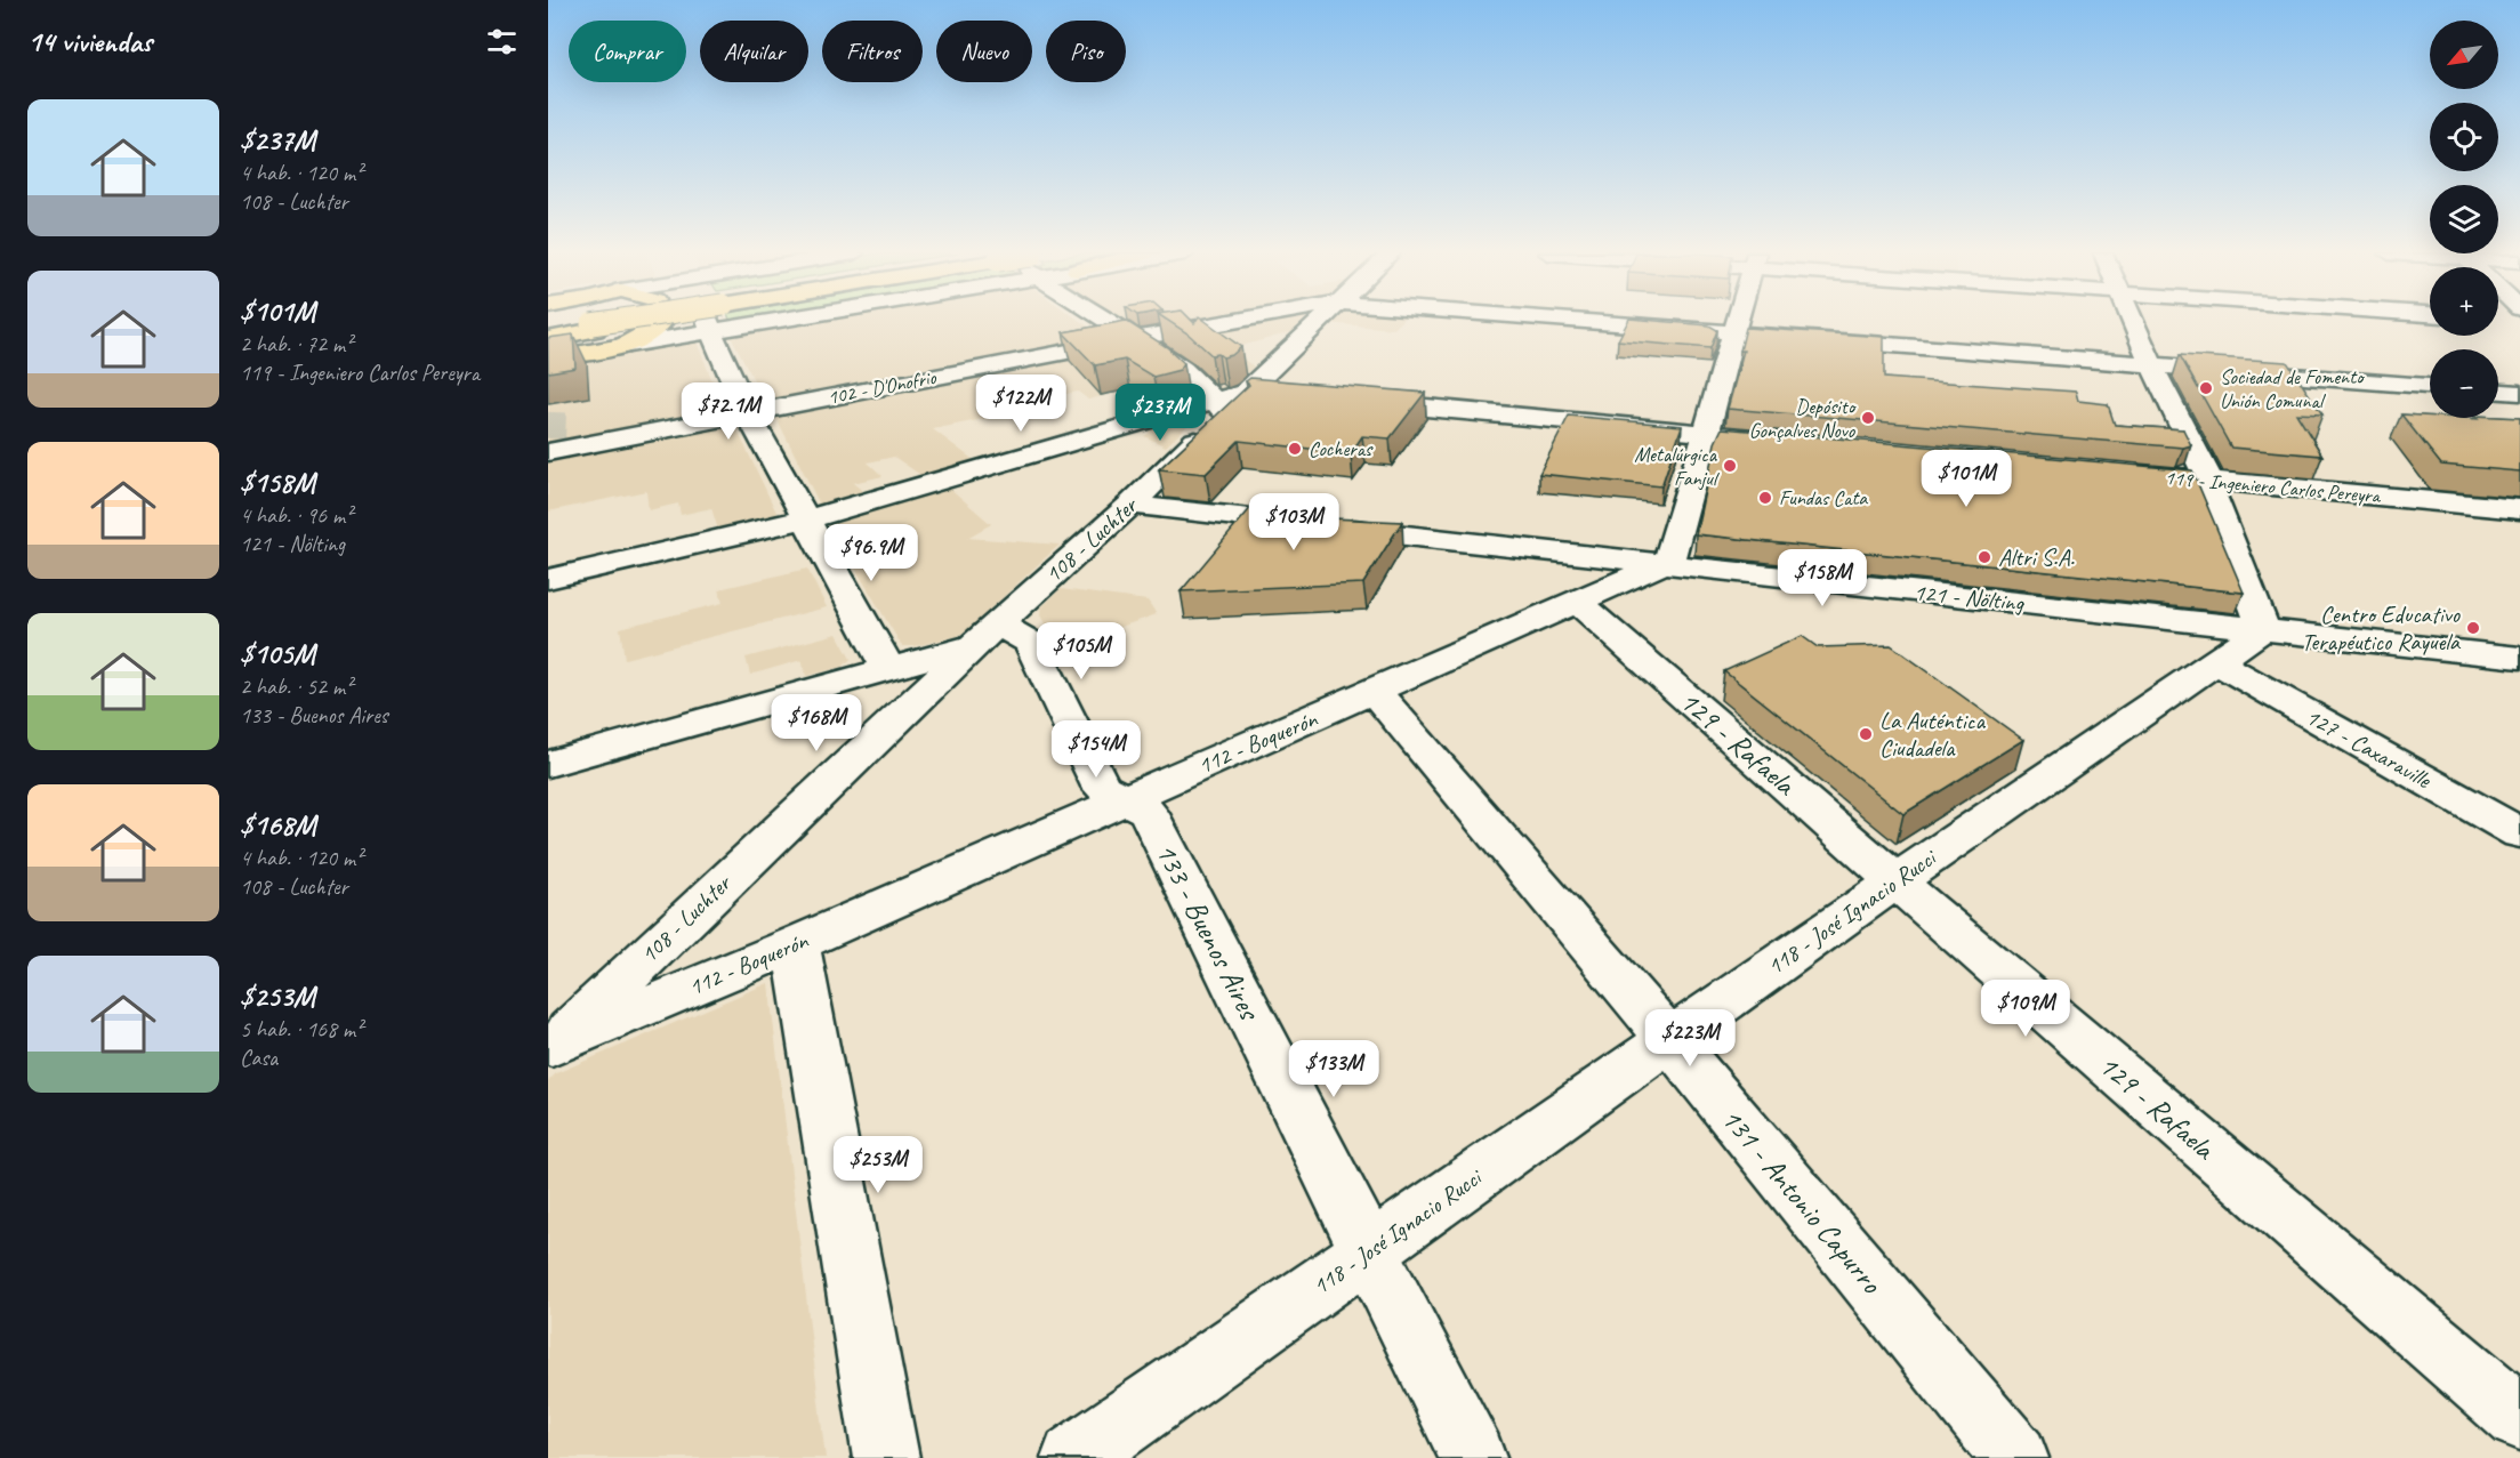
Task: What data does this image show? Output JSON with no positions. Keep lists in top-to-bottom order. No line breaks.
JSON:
{"streets":{"street":["102 - D'Onofrio","119 - Ingeniero Carlos Pereyra","108 - Luchter","121 - Nölting","112 - Boquerón","129 - Rafaela","127 - Caxaraville","118 - José Ignacio Rucci","133 - Buenos Aires","131 - Antonio Capurro"]},"crossings":[["108 - Luchter","121 - Nölting"],["108 - Luchter","112 - Boquerón"],["108 - Luchter","133 - Buenos Aires"],["121 - Nölting","112 - Boquerón"],["121 - Nölting","118 - José Ignacio Rucci"],["112 - Boquerón","129 - Rafaela"],["112 - Boquerón","133 - Buenos Aires"],["112 - Boquerón","131 - Antonio Capurro"],["129 - Rafaela","118 - José Ignacio Rucci"],["127 - Caxaraville","118 - José Ignacio Rucci"],["118 - José Ignacio Rucci","133 - Buenos Aires"],["118 - José Ignacio Rucci","131 - Antonio Capurro"]],"places":["Sociedad de Fomento Unión Comunal","Depósito Gonçalves Novo","Cocheras","Metalúrgica Fanjul","Fundas Cata","Altri S.A.","Centro Educativo Terapéutico Rayuela","La Auténtica Ciudadela"],"north":"bottom left","page":{"heading":"14 viviendas","map_buttons":["+","−"],"chip":["Comprar","Alquilar","Filtros","Nuevo","Piso"],"list":[{"name":"$237M","note":"4 hab. · 120 m² · 108 - Luchter"},{"name":"$101M","note":"2 hab. · 72 m² · 119 - Ingeniero Carlos Pereyra"},{"name":"$158M","note":"4 hab. · 96 m² · 121 - Nölting"},{"name":"$105M","note":"2 hab. · 52 m² · 133 - Buenos Aires"},{"name":"$168M","note":"4 hab. · 120 m² · 108 - Luchter"},{"name":"$253M","note":"5 hab. · 168 m² · Casa"}],"price":["$122M","$72.1M","$237M","$101M","$103M","$96.9M","$158M","$105M","$168M","$154M","$109M","$223M","$133M","$253M"]}}
